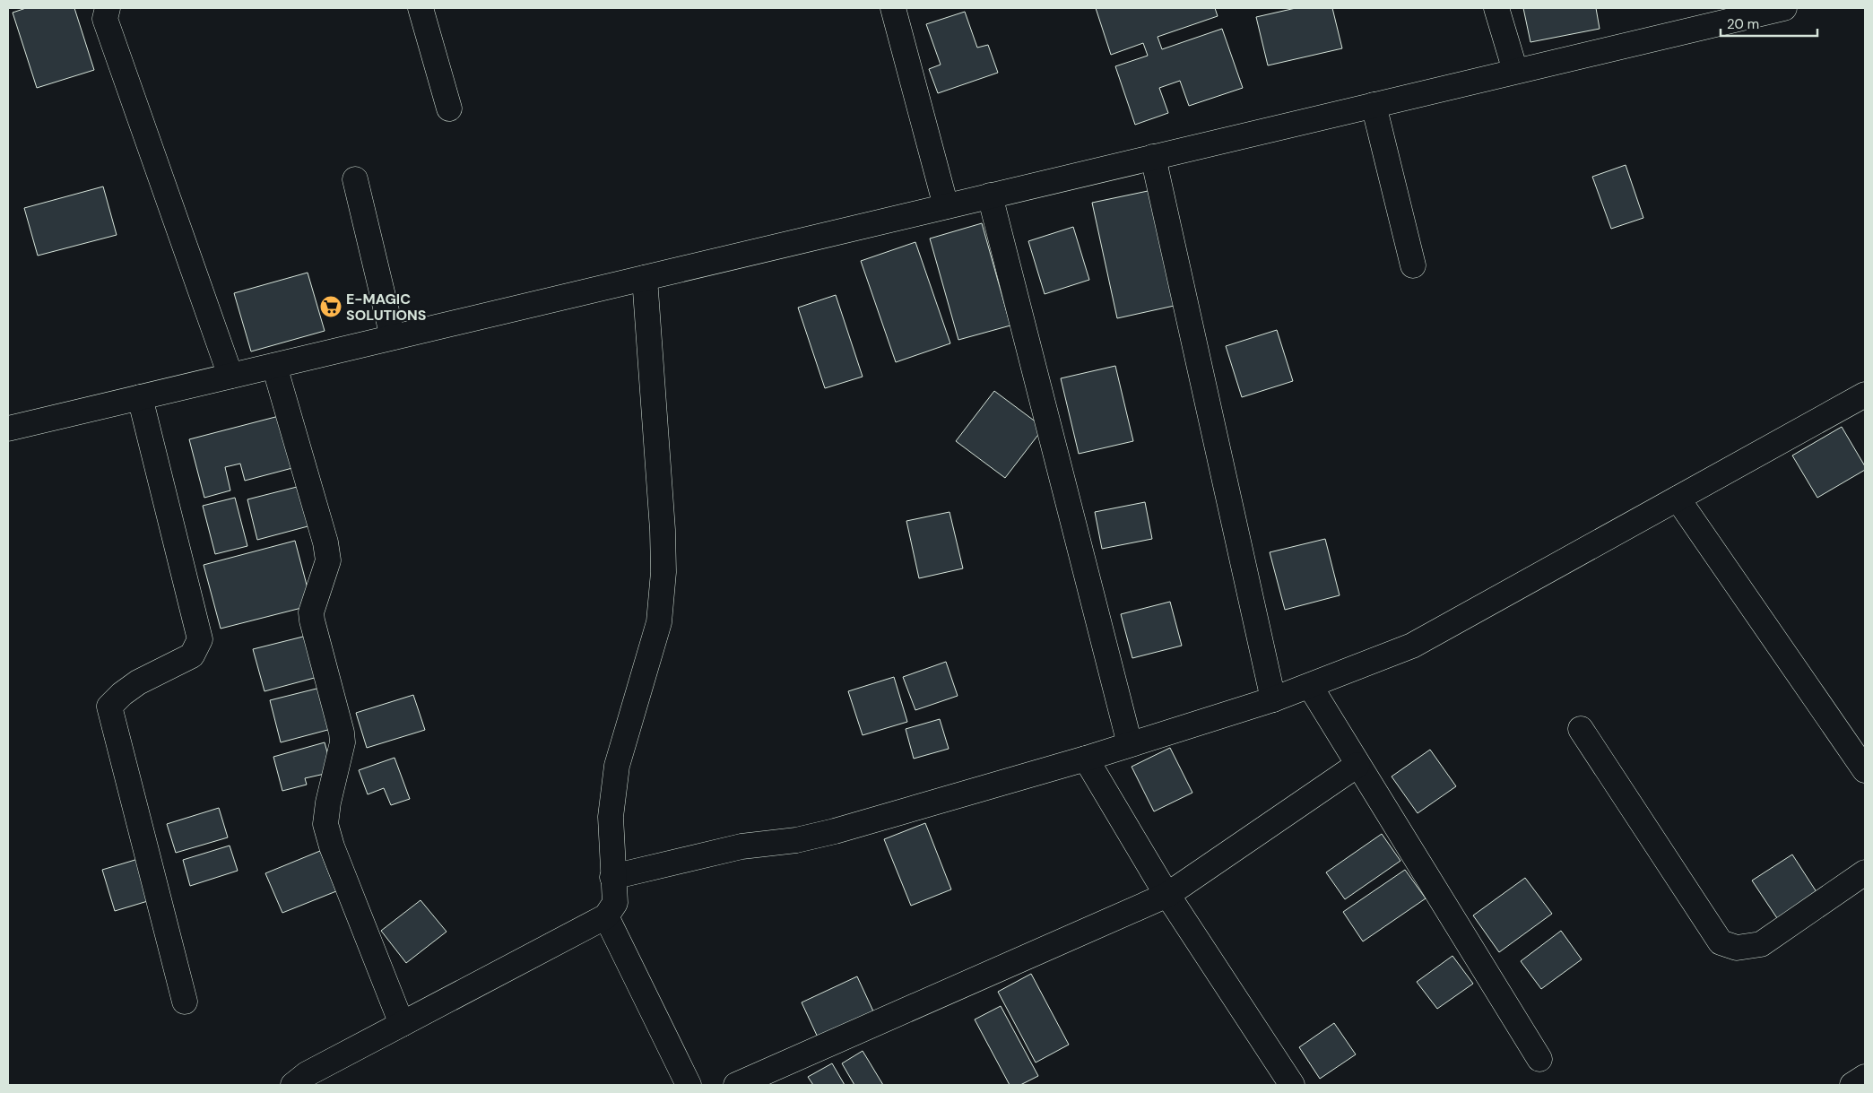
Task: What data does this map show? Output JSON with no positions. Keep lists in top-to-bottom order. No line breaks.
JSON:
{"places":{"supermarket":["E-MAGIC SOLUTIONS"]},"scale_bar":"20 m"}
